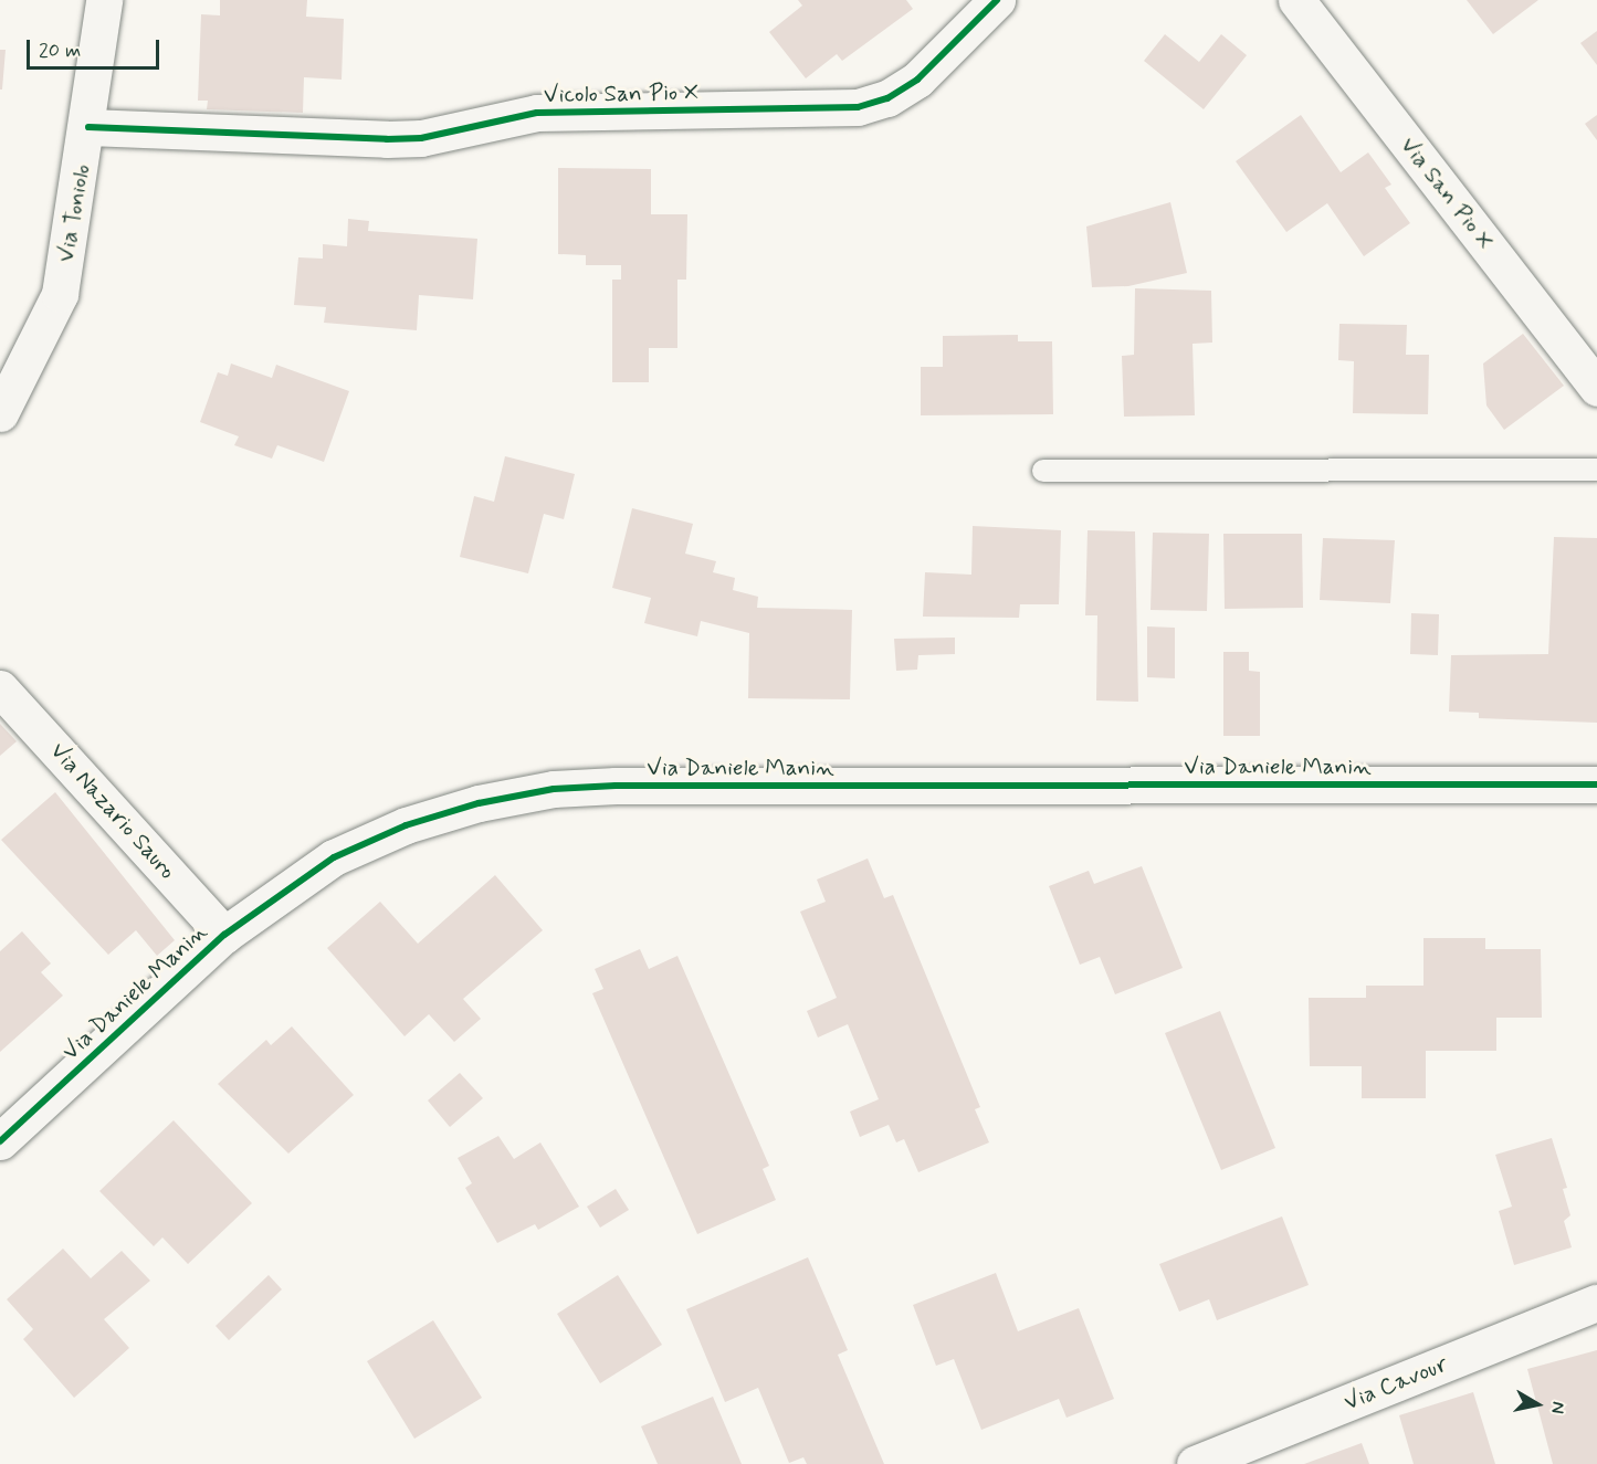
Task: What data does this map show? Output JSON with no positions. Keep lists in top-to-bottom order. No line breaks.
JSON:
{"streets":{"street":["Vicolo San Pio X","Via San Pio X","Via Toniolo","Via Daniele Manin","Via Nazario Sauro","Via Cavour"]},"crossings":[["Vicolo San Pio X","Via Toniolo"],["Via Daniele Manin","Via Nazario Sauro"]],"scale_bar":"20 m","north":"right"}
